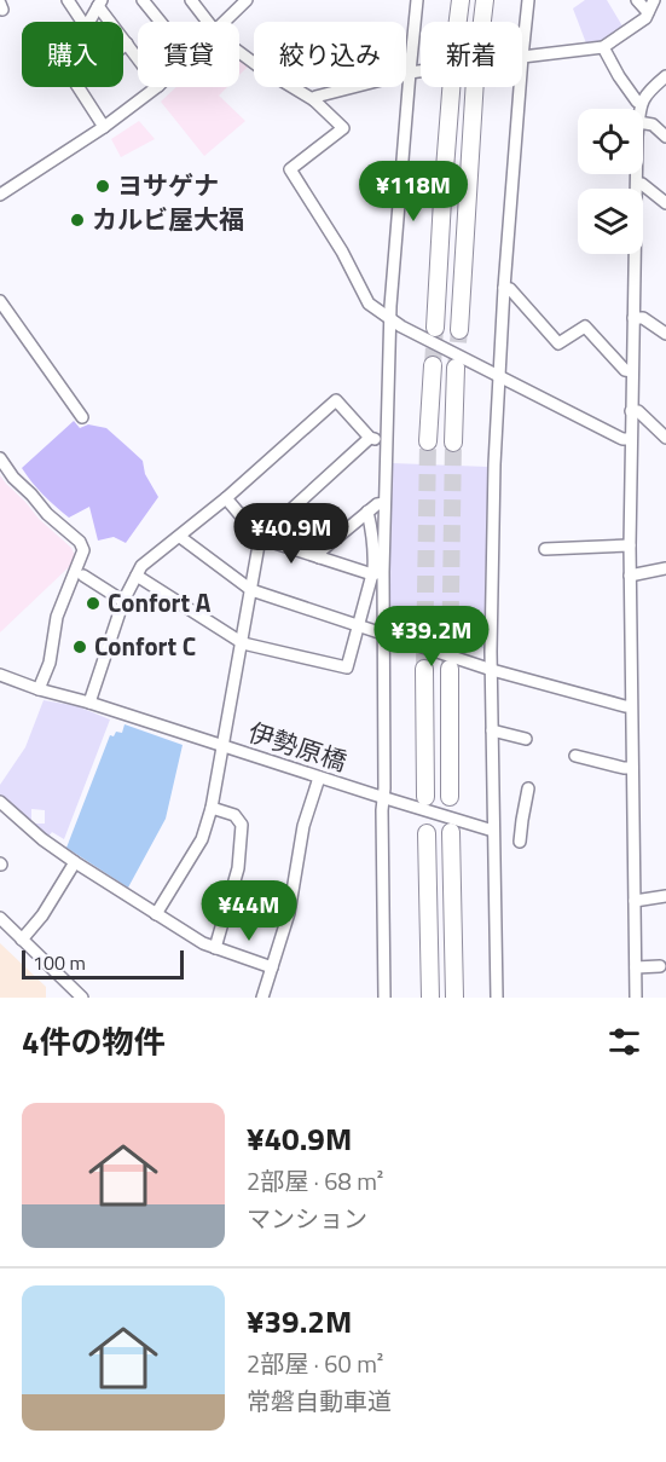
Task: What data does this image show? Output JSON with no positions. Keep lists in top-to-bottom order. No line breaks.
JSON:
{"streets":{"street":["伊勢原橋"]},"places":["ヨサゲナ","カルビ屋大福","Confort A","Confort C"],"scale_bar":"100 m","page":{"chip":["購入","賃貸","絞り込み","新着"],"price":["¥118M","¥40.9M","¥39.2M","¥44M"],"scale":"100 m","heading":"4件の物件","list":[{"name":"¥40.9M","note":"2部屋 · 68 m² · マンション"},{"name":"¥39.2M","note":"2部屋 · 60 m² · 常磐自動車道"}]}}
